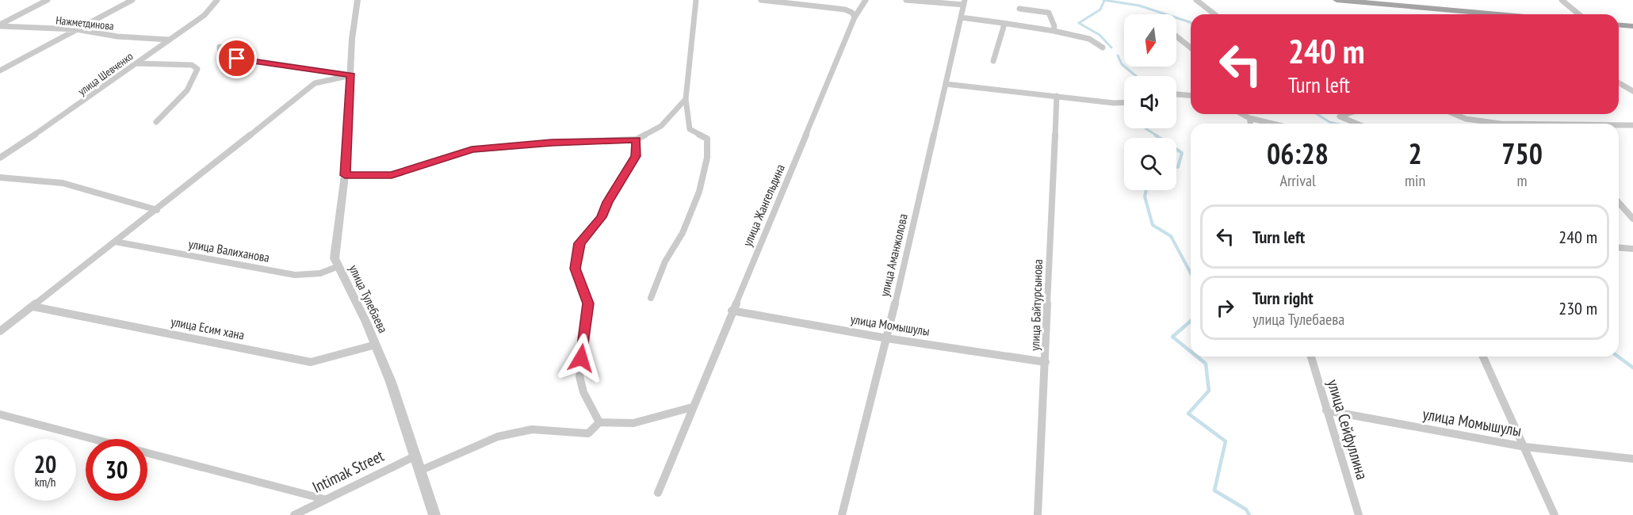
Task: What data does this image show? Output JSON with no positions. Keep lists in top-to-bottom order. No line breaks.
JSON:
{"streets":{"street":["Нажметдинова","улица Шевченко","улица Жангельдина","улица Валиханова","улица Аманжолова","улица Тулебаева","улица Байтурсынова","улица Момышулы","улица Есим хана","улица Сейфуллина","Intimak Street"]},"crossings":[["Нажметдинова","улица Шевченко"],["улица Жангельдина","улица Момышулы"],["улица Валиханова","улица Тулебаева"],["улица Аманжолова","улица Момышулы"],["улица Тулебаева","улица Есим хана"],["улица Тулебаева","Intimak Street"],["улица Байтурсынова","улица Момышулы"],["улица Момышулы","улица Сейфуллина"]],"north":"bottom","page":{"turn":["240 m","Turn left"],"eta":["06:28","Arrival","2","min","750","m"],"list":[{"name":"Turn left","value":"240 m"},{"name":"Turn right","note":"улица Тулебаева","value":"230 m"}],"speed":"20 km/h","limit":"30"}}
